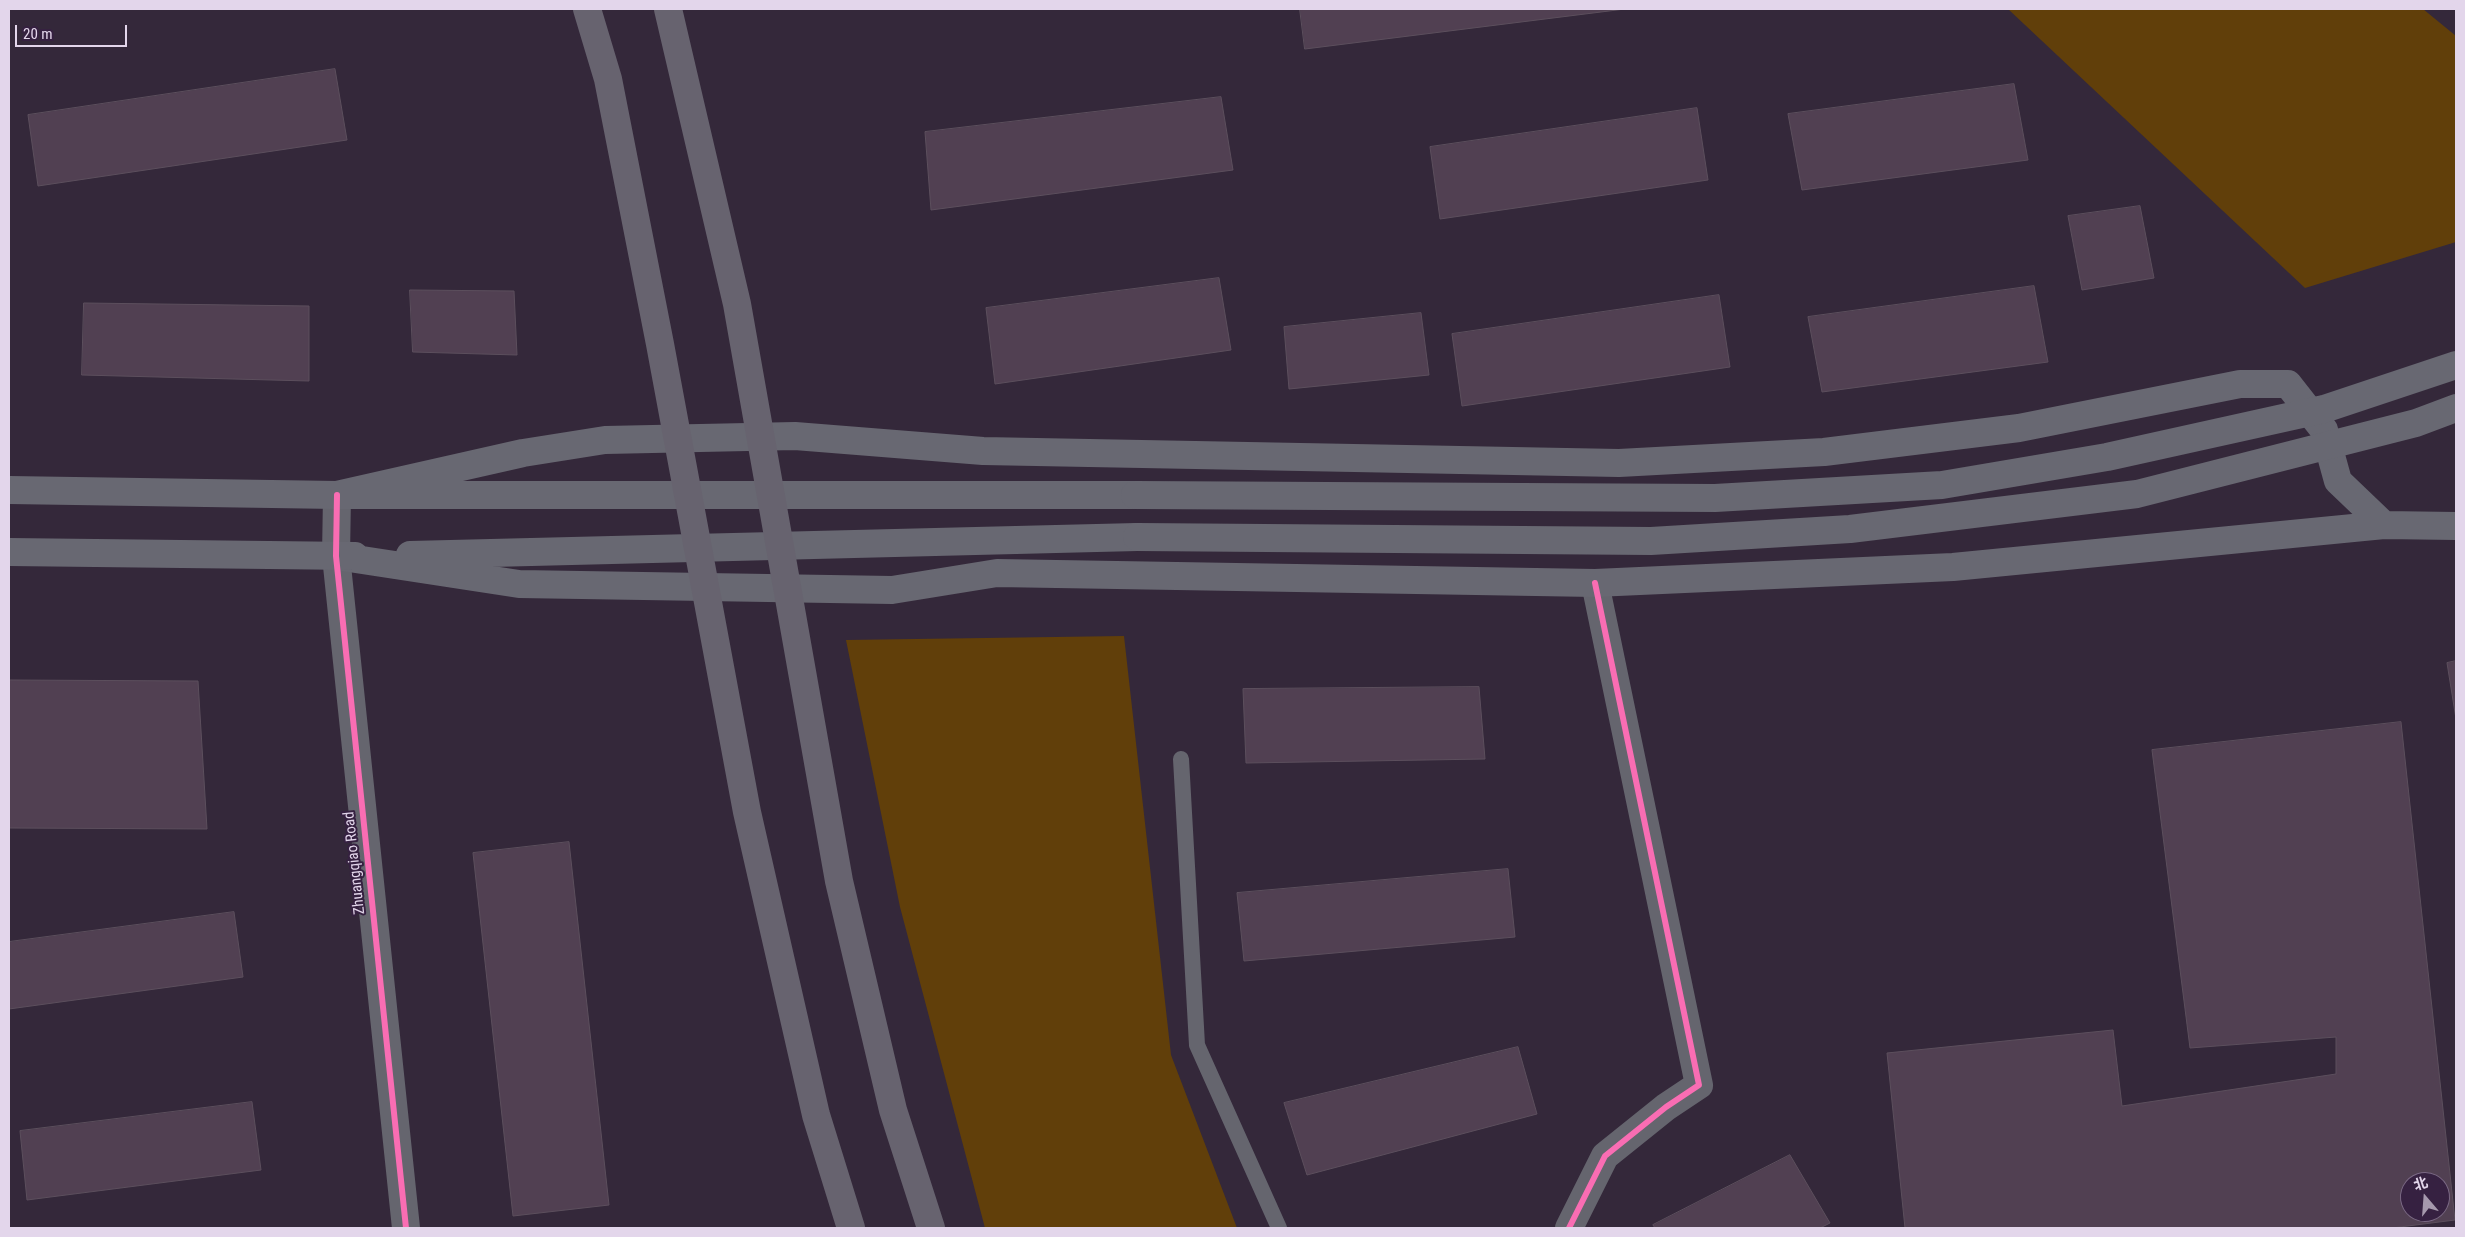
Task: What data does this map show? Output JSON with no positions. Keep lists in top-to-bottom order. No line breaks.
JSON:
{"streets":{"street":["Zhuangqiao Road"]},"scale_bar":"20 m","north":"top"}
